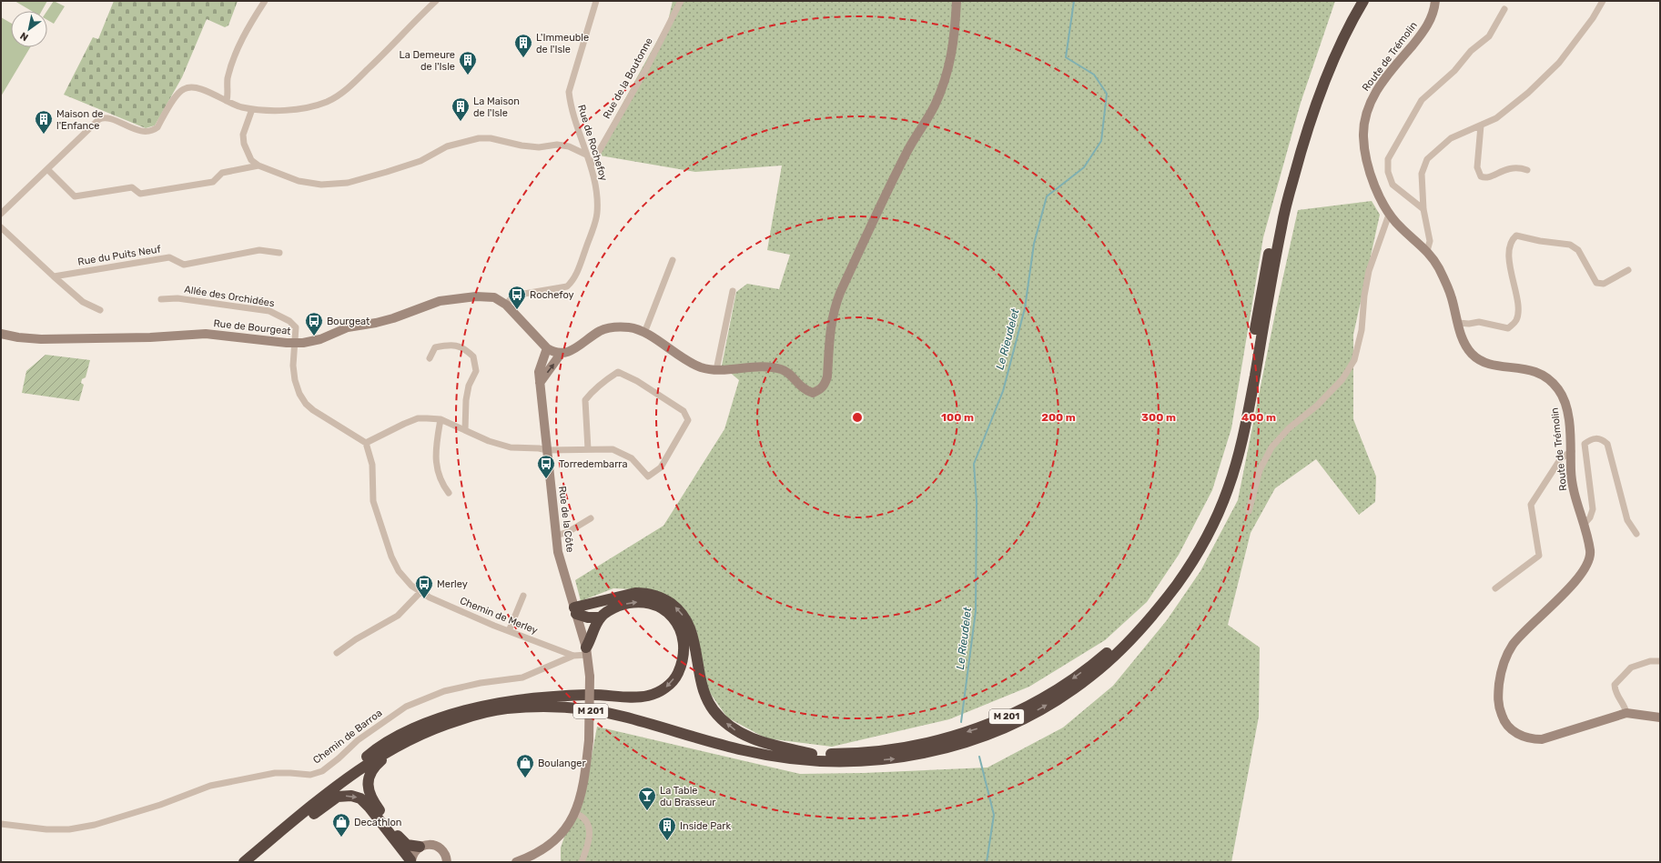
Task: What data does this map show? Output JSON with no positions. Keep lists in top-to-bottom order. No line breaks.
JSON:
{"streets":{"highway":["M 201"],"street":["Route de Trémolin","Rue de la Boutonne","Rue de Rochefoy","Rue du Puits Neuf","Allée des Orchidées","Rue de Bourgeat","Rue de la Côte","Chemin de Merley","Chemin de Barroa"]},"crossings":[["Rue de la Boutonne","Rue de Rochefoy"],["Rue de Rochefoy","Rue de Bourgeat"],["Allée des Orchidées","Rue de Bourgeat"],["Rue de Bourgeat","Rue de la Côte"],["Rue de la Côte","Chemin de Merley"],["Chemin de Merley","Chemin de Barroa"]],"water":["Le Rieudelet"],"places":{"building":["L'Immeuble de l'Isle","La Demeure de l'Isle","La Maison de l'Isle","Maison de l'Enfance","Inside Park"],"bus stop":["Rochefoy","Bourgeat","Torredembarra","Merley"],"shop":["Boulanger","Decathlon"],"bar":["La Table du Brasseur"]},"north":"bottom left","rings":["100 m","200 m","300 m","400 m"]}
